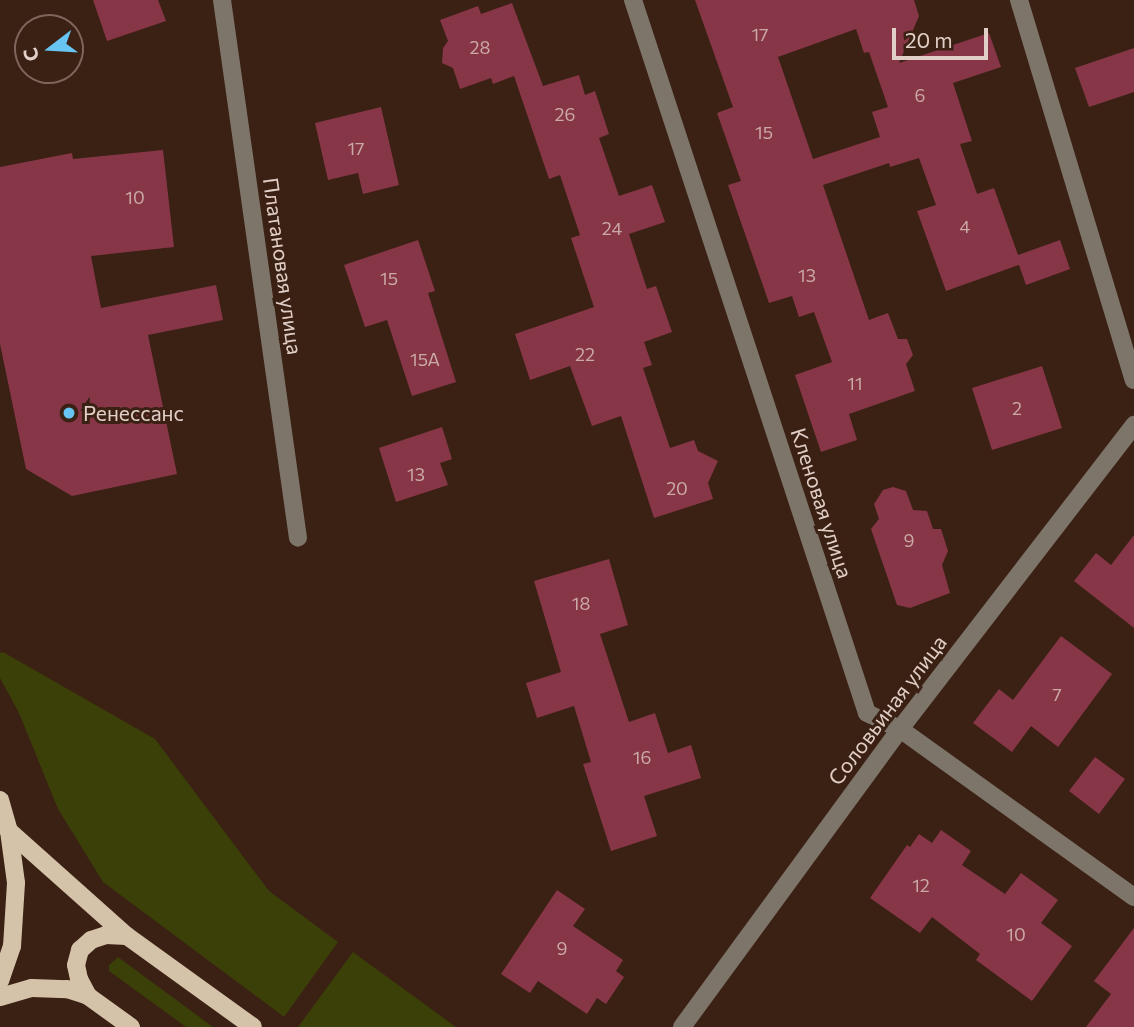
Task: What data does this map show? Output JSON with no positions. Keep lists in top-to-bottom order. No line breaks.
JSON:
{"streets":{"street":["Платановая улица","Кленовая улица","Соловьиная улица"]},"crossings":[["Кленовая улица","Соловьиная улица"]],"places":["Ренессанс"],"house_numbers":["17","28","6","26","15","17","10","4","24","13","15","22","15А","11","2","13","20","9","18","7","16","12","10","9"],"scale_bar":"20 m","north":"left"}
